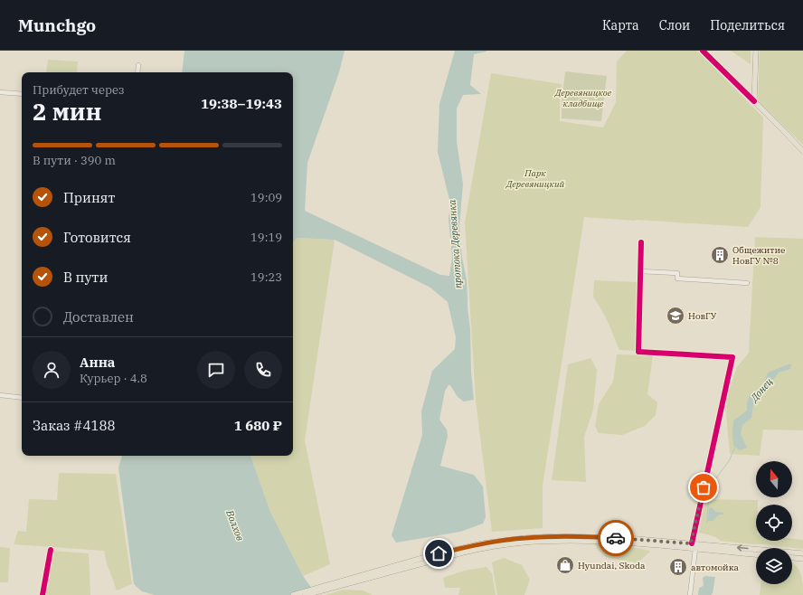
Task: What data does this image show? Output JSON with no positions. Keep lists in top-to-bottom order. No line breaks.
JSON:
{"water":["протока Деревянка","Донец","Волхов"],"parks":["Деревяницкое кладбище","Парк Деревяницкий"],"places":{"building":["Общежитие НовГУ №8","автомойка"],"school or university":["НовГУ"],"shop":["Hyundai, Skoda"]},"north":"top","page":{"header":"Munchgo","nav":["Карта","Слои","Поделиться"],"heading":["2 мин","Прибудет через","19:38–19:43"],"panel":["Анна","Курьер · 4.8","Заказ #4188","1 680 ₽"],"bar":"В пути · 390 m","list":[["Принят","19:09"],["Готовится","19:19"],["В пути","19:23"],"Доставлен"]}}
